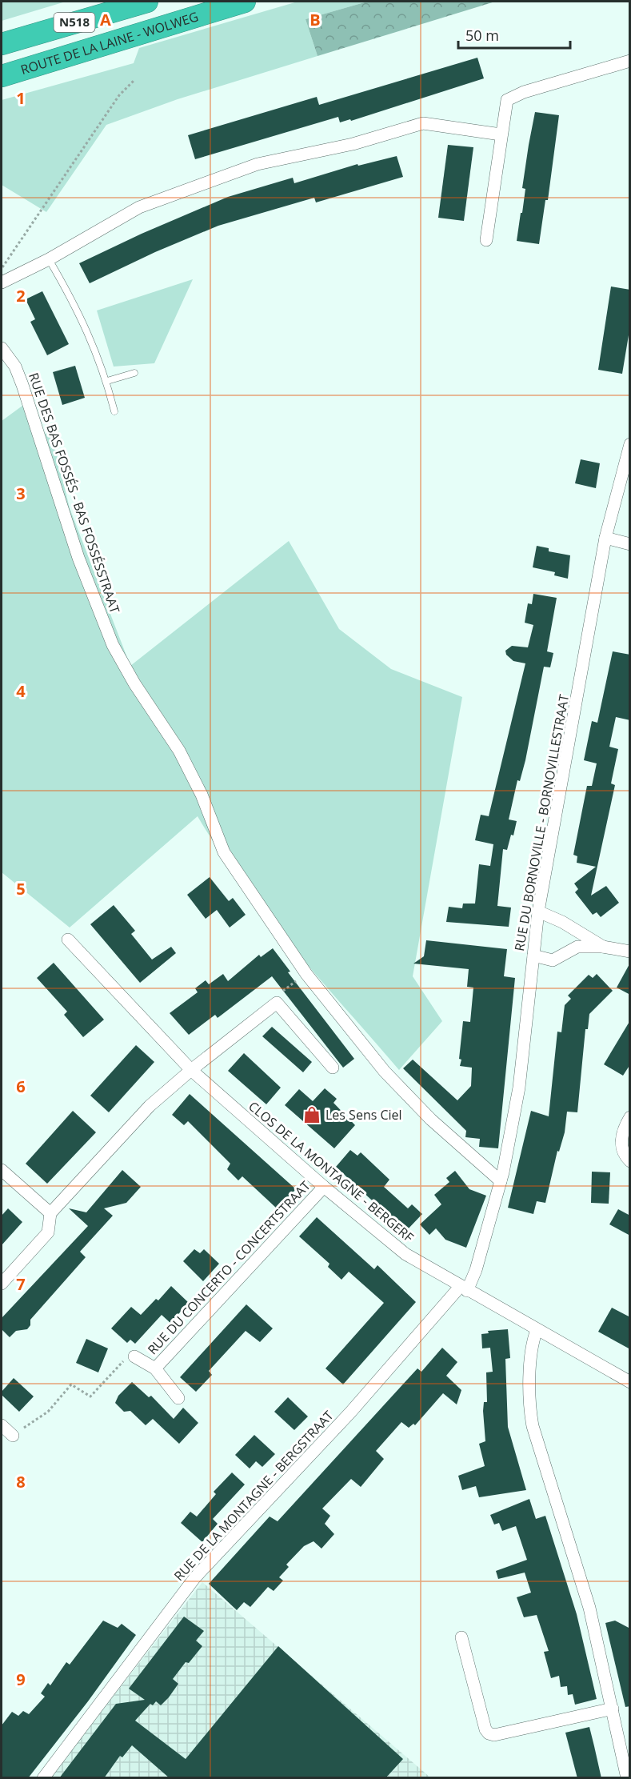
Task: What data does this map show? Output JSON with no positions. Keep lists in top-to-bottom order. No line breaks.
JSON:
{"streets":{"highway":["N518","ROUTE DE LA LAINE - WOLWEG"],"street":["RUE DES BAS FOSSÉS - BAS FOSSÉSSTRAAT","RUE DU BORNOVILLE - BORNOVILLESTRAAT","CLOS DE LA MONTAGNE - BERGERF","RUE DU CONCERTO - CONCERTSTRAAT","RUE DE LA MONTAGNE - BERGSTRAAT"]},"crossings":[["RUE DES BAS FOSSÉS - BAS FOSSÉSSTRAAT","RUE DU BORNOVILLE - BORNOVILLESTRAAT"],["RUE DU BORNOVILLE - BORNOVILLESTRAAT","CLOS DE LA MONTAGNE - BERGERF"],["RUE DU BORNOVILLE - BORNOVILLESTRAAT","RUE DE LA MONTAGNE - BERGSTRAAT"],["CLOS DE LA MONTAGNE - BERGERF","RUE DU CONCERTO - CONCERTSTRAAT"],["CLOS DE LA MONTAGNE - BERGERF","RUE DE LA MONTAGNE - BERGSTRAAT"]],"places":{"shop":["Les Sens Ciel"]},"scale_bar":"50 m","grid":{"columns":["A","B"],"rows":["1","2","3","4","5","6","7","8","9"]}}
